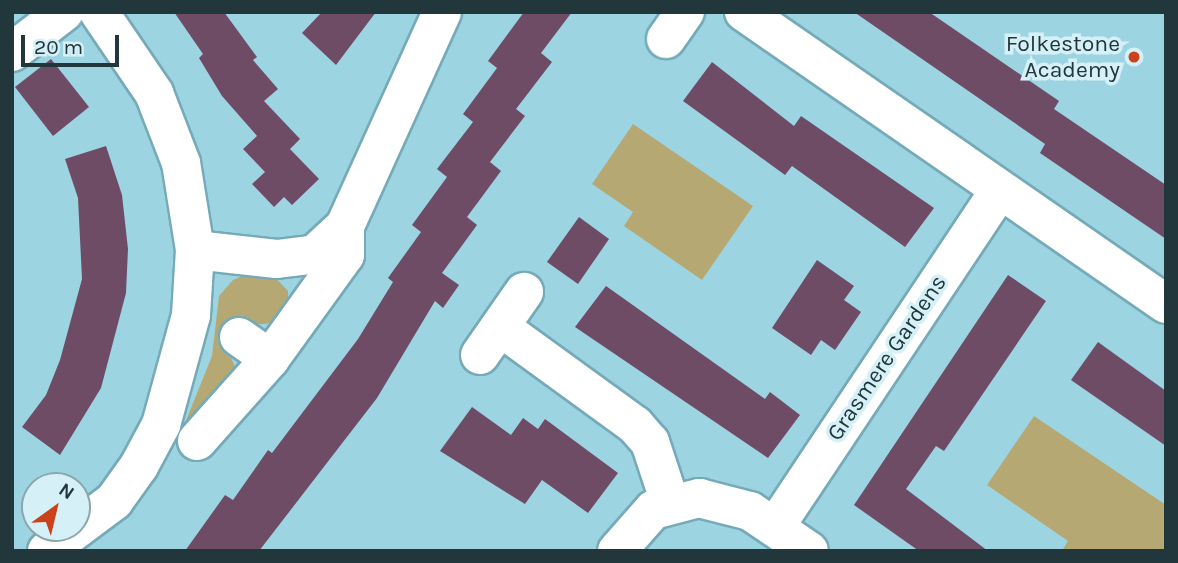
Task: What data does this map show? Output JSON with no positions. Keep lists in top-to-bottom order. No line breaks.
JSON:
{"streets":{"street":["Grasmere Gardens"]},"places":["Folkestone Academy"],"scale_bar":"20 m","north":"top right"}
